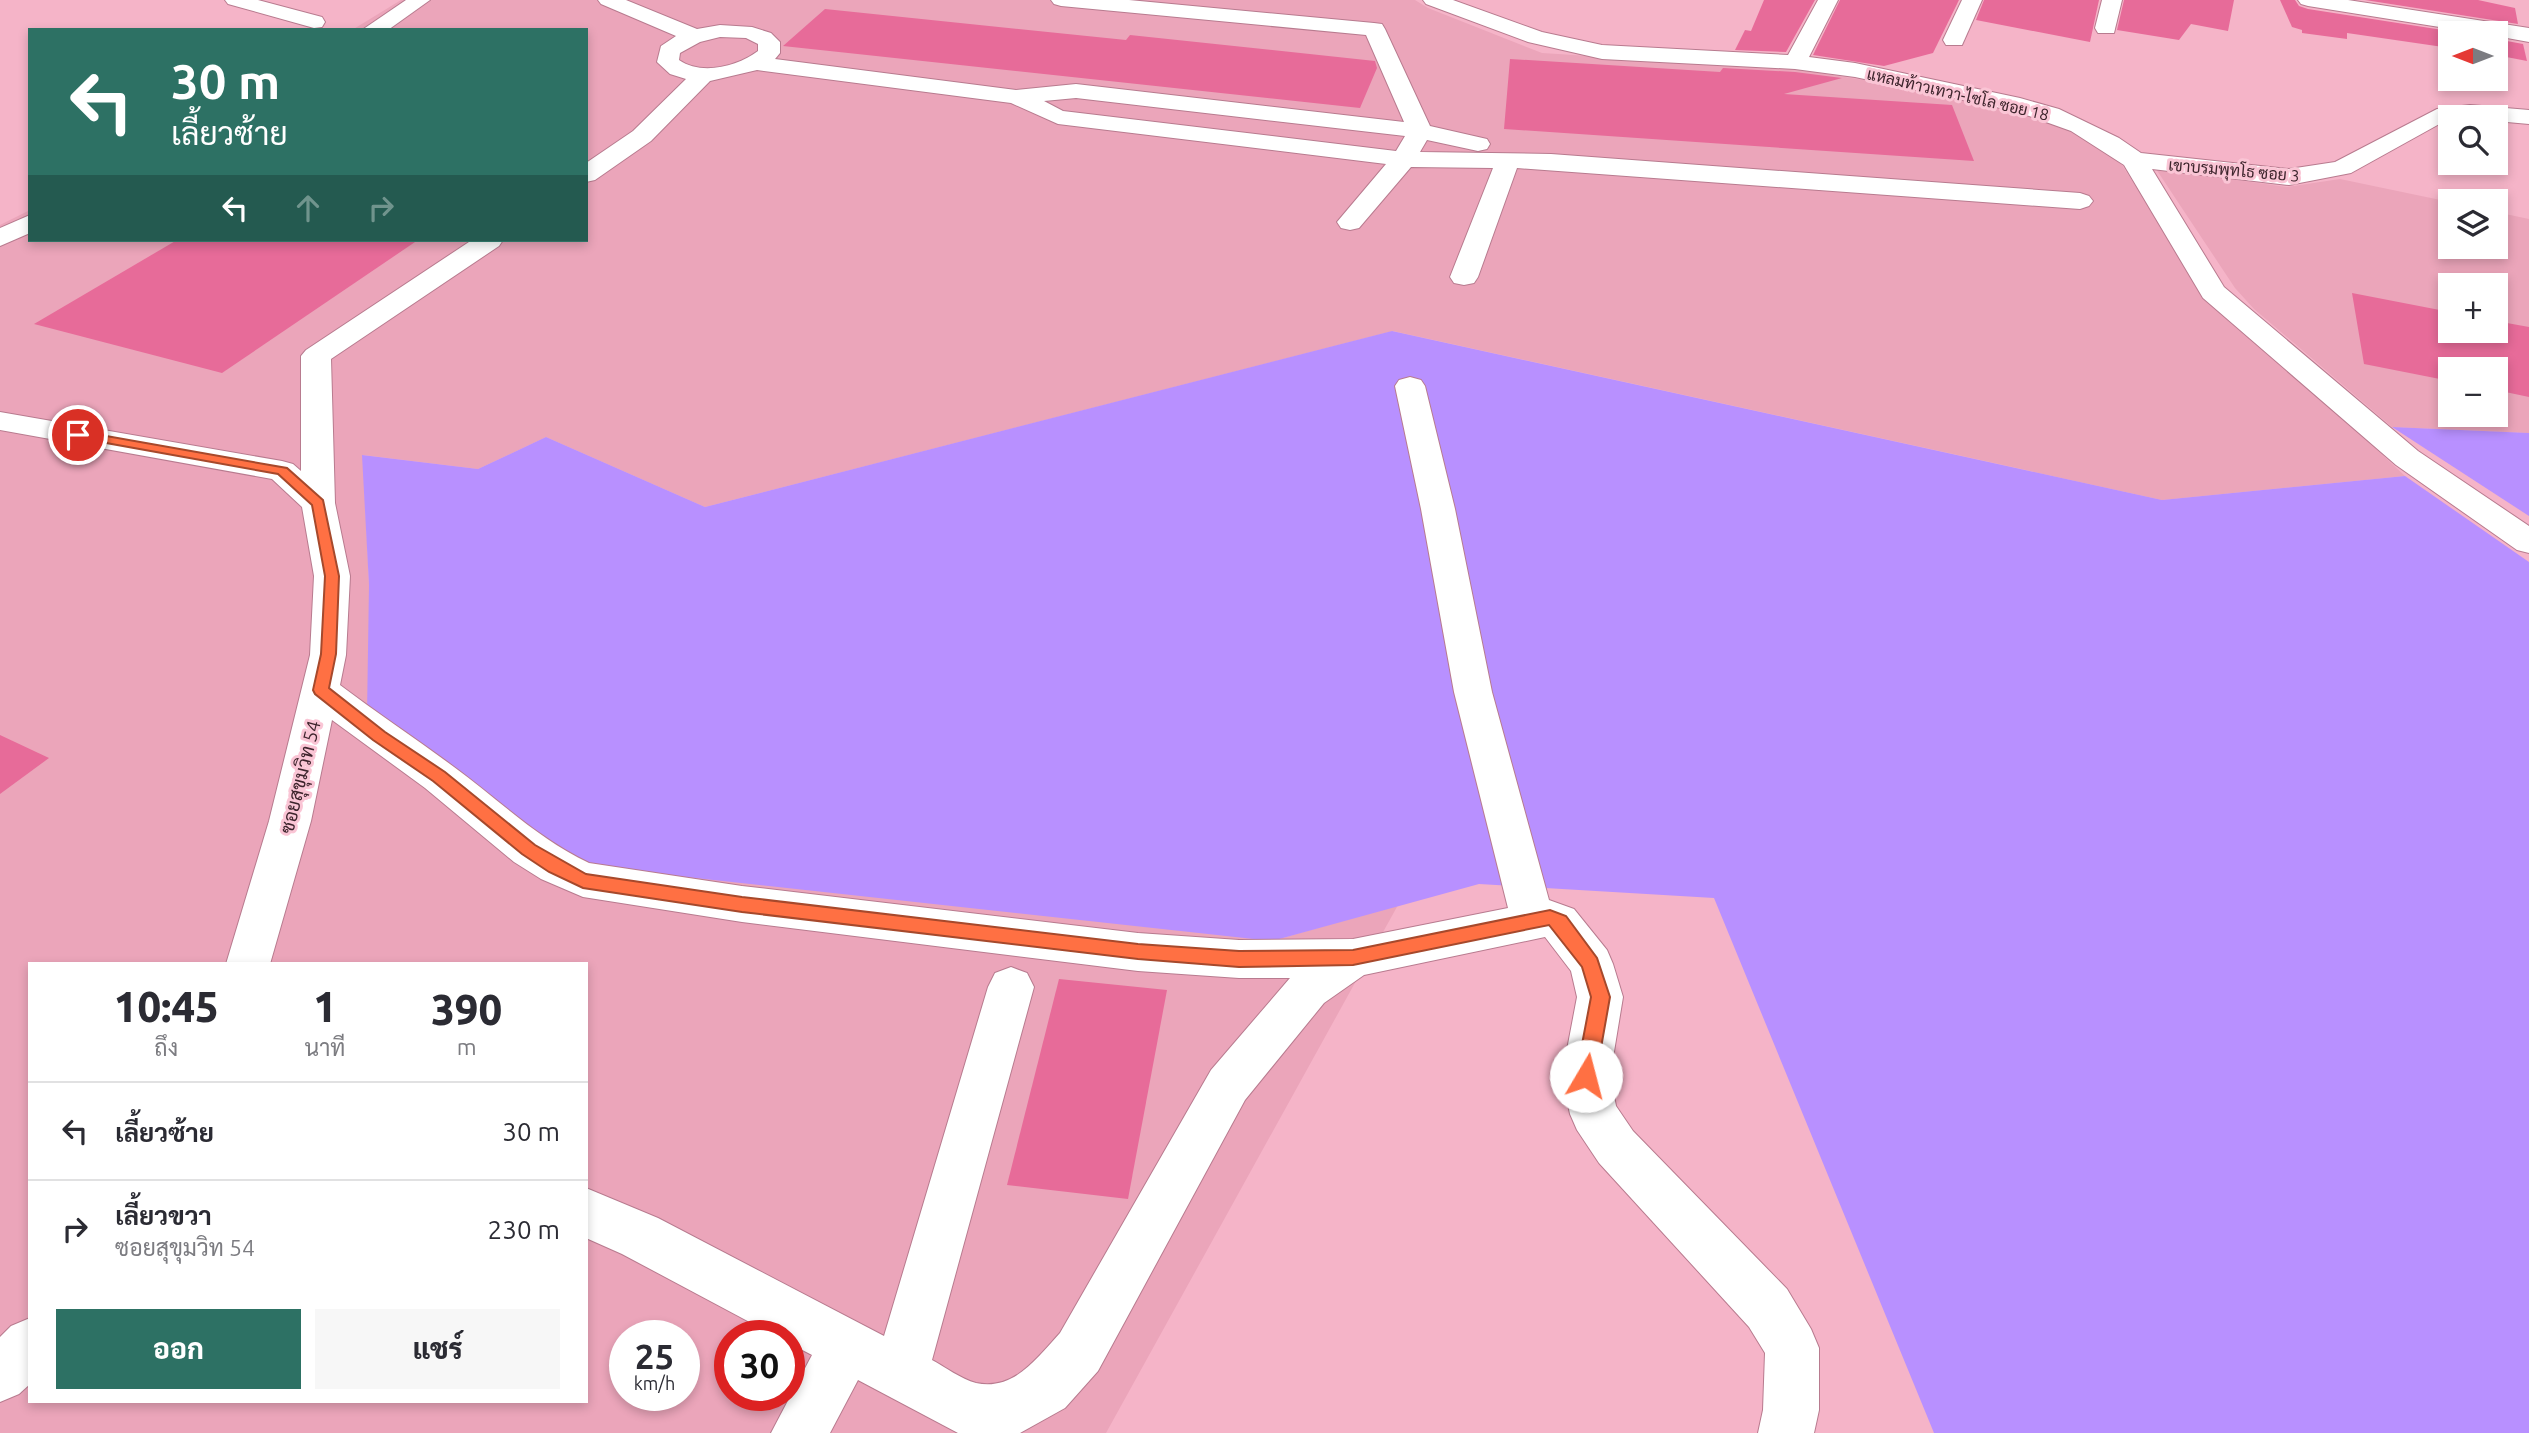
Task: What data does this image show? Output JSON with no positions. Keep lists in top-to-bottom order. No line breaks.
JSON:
{"streets":{"street":["แหลมท้าวเทวา-ไซโล ซอย 18","เขาบรมพุทโธ ซอย 3","ซอยสุขุมวิท 54"]},"crossings":[["แหลมท้าวเทวา-ไซโล ซอย 18","เขาบรมพุทโธ ซอย 3"]],"north":"left","page":{"map_buttons":["+","−"],"turn":["30 m","เลี้ยวซ้าย"],"eta":["10:45","ถึง","1","นาที","390","m"],"list":[{"name":"เลี้ยวซ้าย","value":"30 m"},{"name":"เลี้ยวขวา","note":"ซอยสุขุมวิท 54","value":"230 m"}],"buttons":["ออก","แชร์"],"speed":"25 km/h","limit":"30"}}
